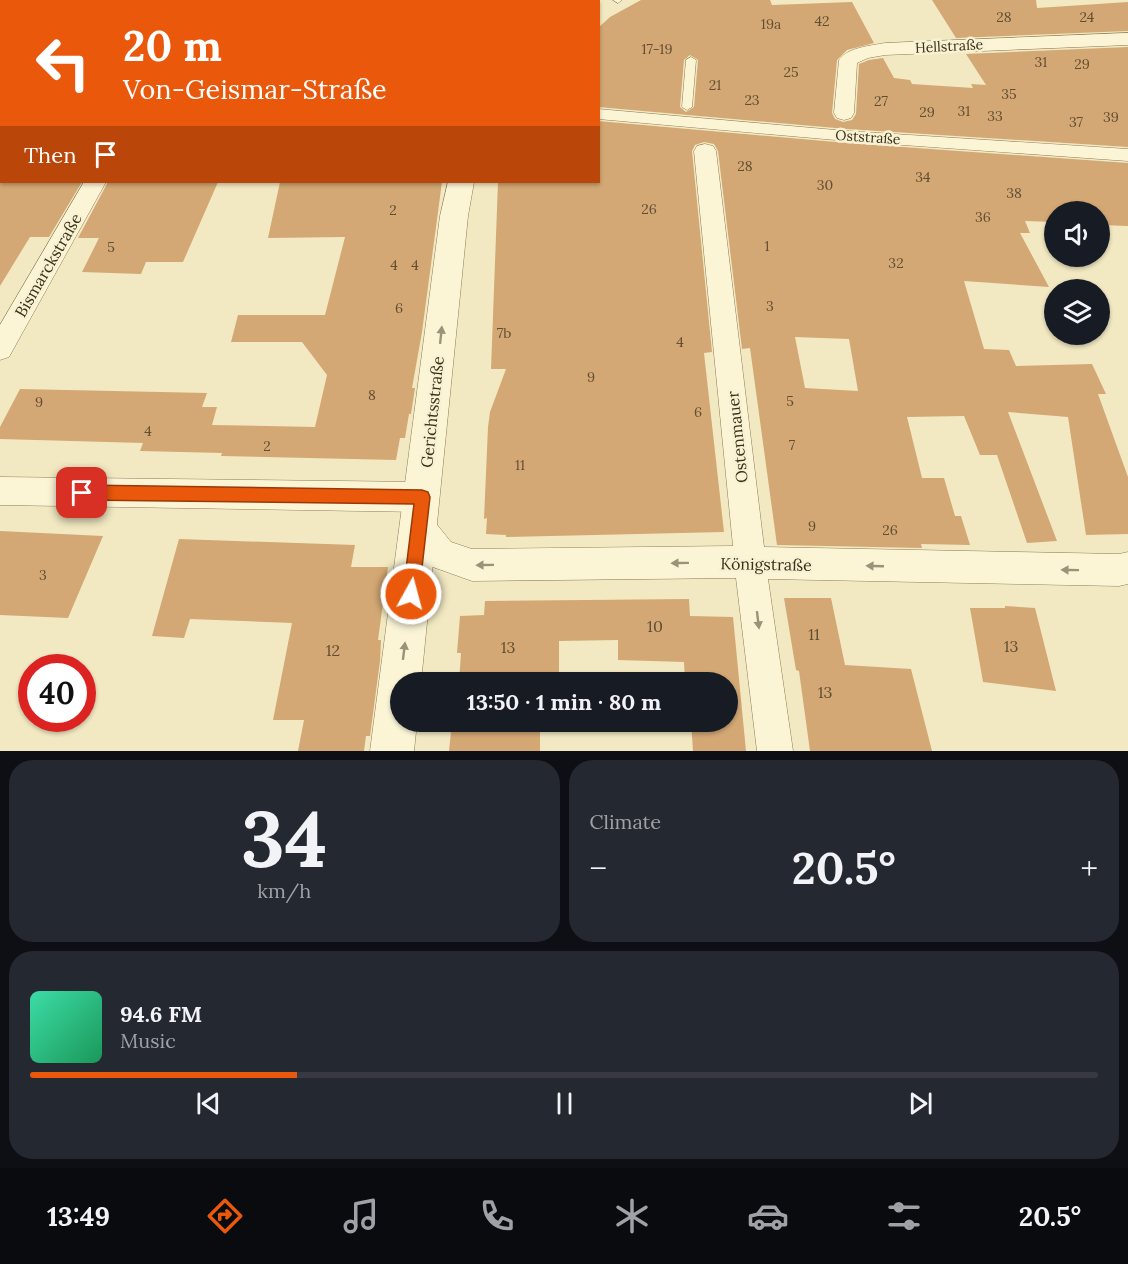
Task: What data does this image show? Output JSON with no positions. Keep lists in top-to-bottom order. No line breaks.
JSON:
{"streets":{"street":["Hellstraße","Oststraße","Bismarckstraße","Gerichtsstraße","Ostenmauer","Königstraße"]},"crossings":[["Hellstraße","Oststraße"],["Oststraße","Ostenmauer"],["Gerichtsstraße","Königstraße"],["Ostenmauer","Königstraße"]],"one_way":["Gerichtsstraße","Königstraße"],"house_numbers":["28","24","42","19a","17-19","31","29","25","21","35","23","27","31","29","33","39","37","28","34","30","38","26","2","36","1","5","32","4","4","3","6","7b","4","9","8","5","9","6","4","7","2","11","9","26","3","10","11","13","13","12","13"],"page":{"turn":["20 m","Von-Geismar-Straße"],"then":"Then","limit":"40","trip":"13:50 · 1 min · 80 m","tile":[["34","km/h"],"Climate"],"heat":["−","20.5°","+"],"song":["94.6 FM","Music"],"tabs":["13:49","20.5°"]}}
